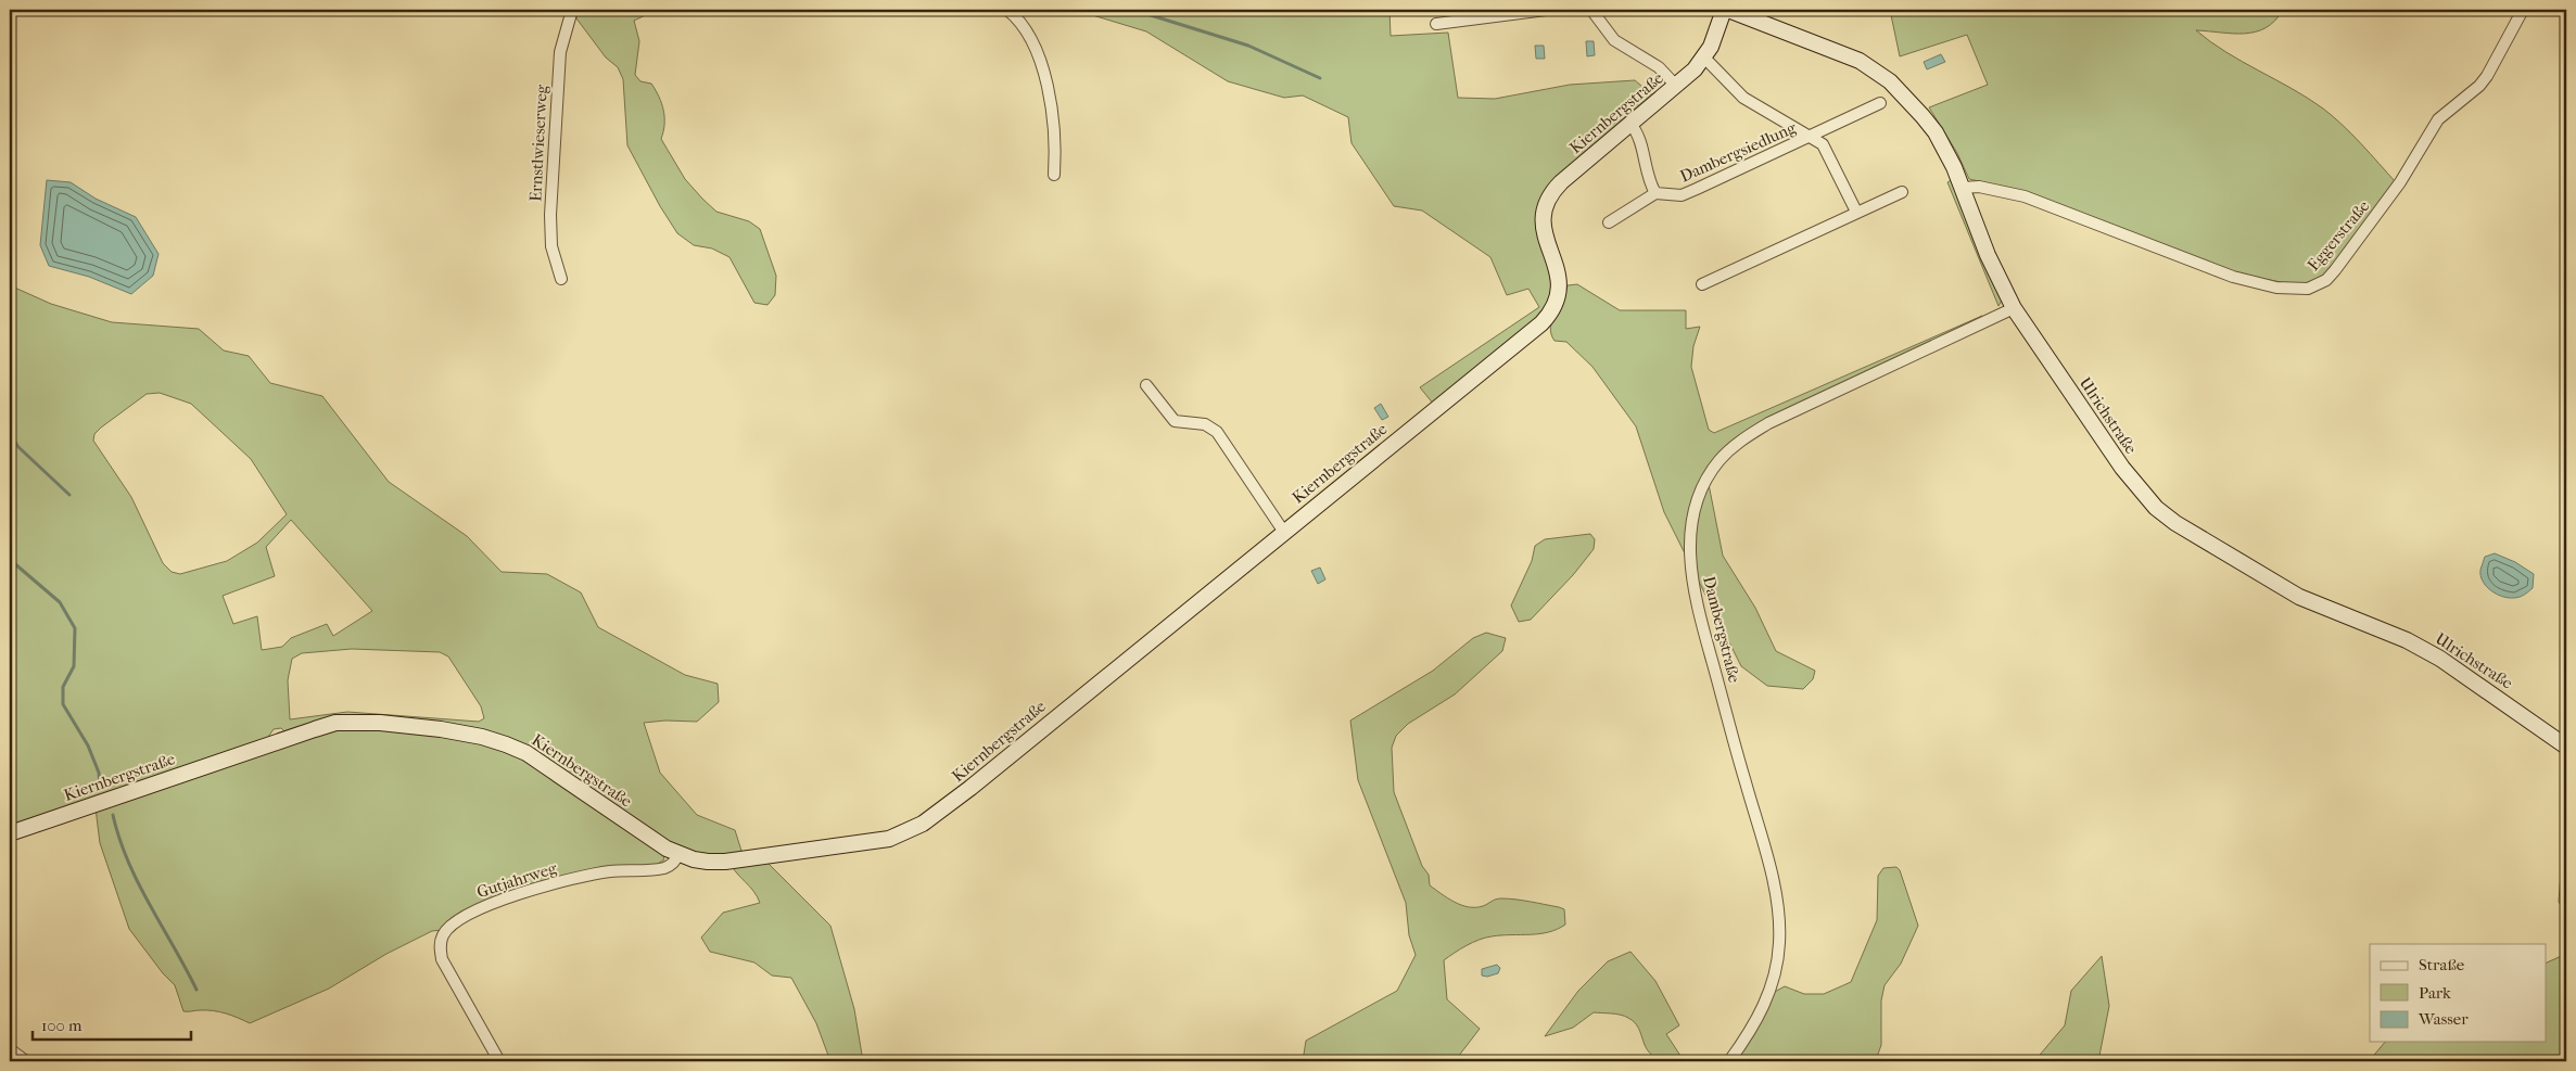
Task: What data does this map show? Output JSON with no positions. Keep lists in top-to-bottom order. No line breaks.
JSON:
{"streets":{"street":["Kiernbergstraße","Ernstlwieserweg","Dambergsiedlung","Eggerstraße","Ulrichstraße","Dambergstraße","Gutjahrweg"]},"crossings":[["Kiernbergstraße","Dambergsiedlung"],["Kiernbergstraße","Gutjahrweg"],["Eggerstraße","Ulrichstraße"],["Ulrichstraße","Dambergstraße"]],"legend":["Straße","Park","Wasser"],"scale_bar":"100 m"}
